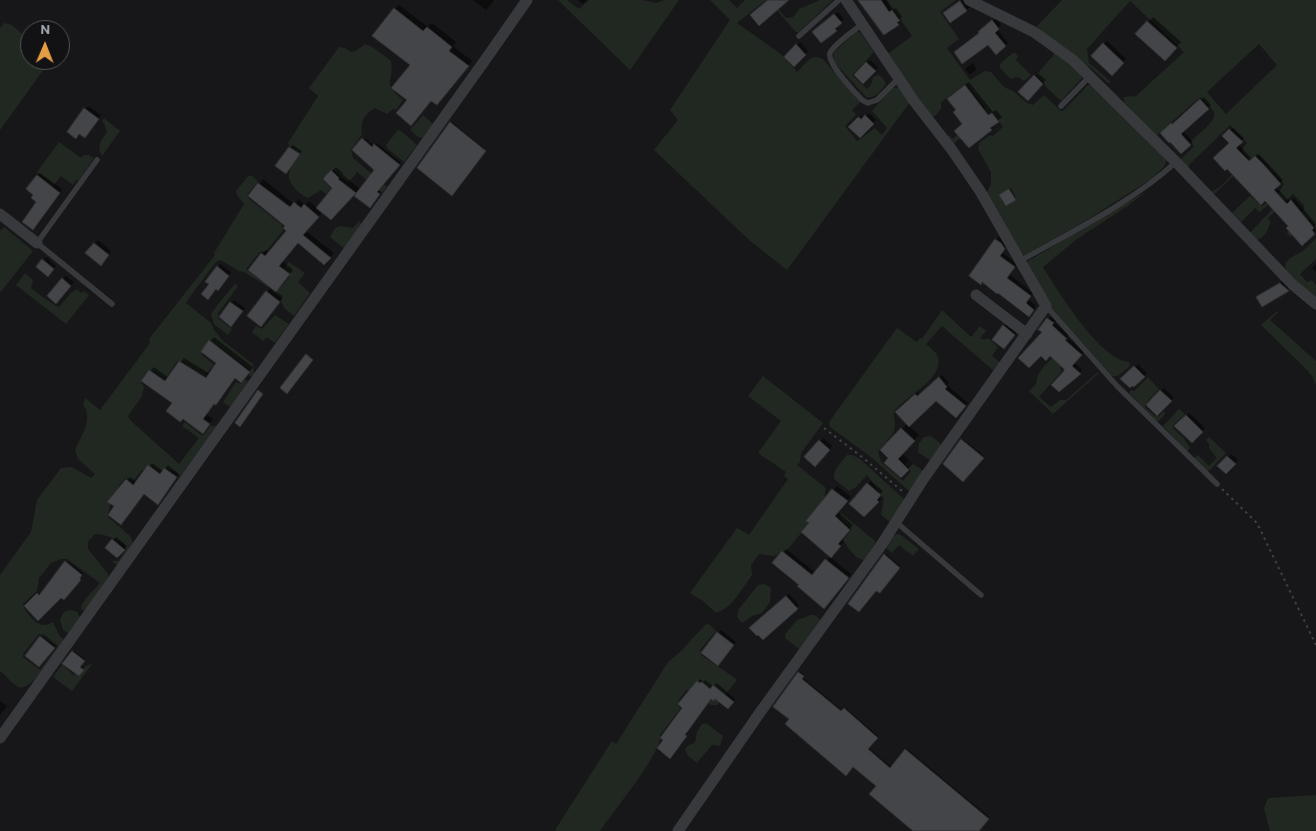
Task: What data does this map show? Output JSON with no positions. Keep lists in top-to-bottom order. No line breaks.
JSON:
{"north":"top"}
